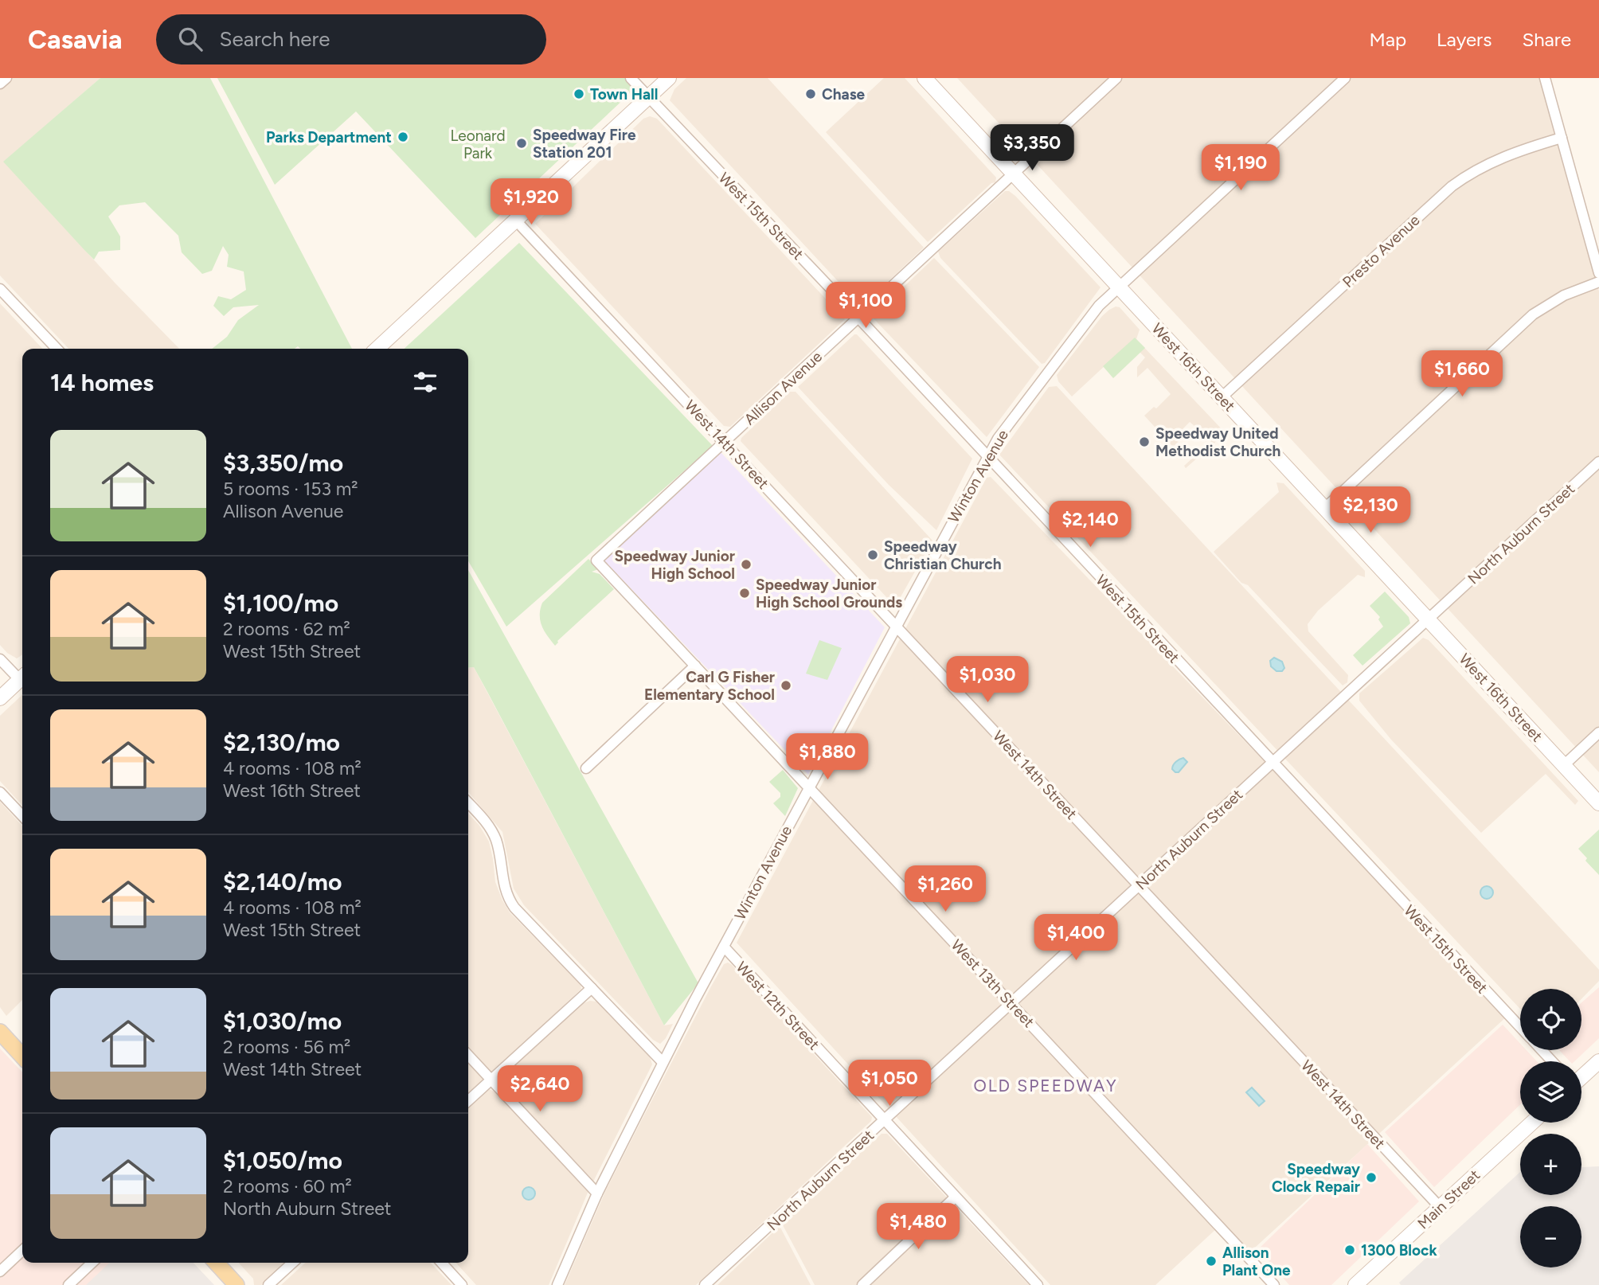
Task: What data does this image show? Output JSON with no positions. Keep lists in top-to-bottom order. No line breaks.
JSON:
{"streets":{"street":["West 15th Street","Presto Avenue","West 16th Street","Allison Avenue","West 14th Street","Winton Avenue","North Auburn Street","West 13th Street","West 12th Street","Main Street"]},"crossings":[["West 15th Street","Allison Avenue"],["West 15th Street","Winton Avenue"],["West 15th Street","North Auburn Street"],["Presto Avenue","West 16th Street"],["West 16th Street","Allison Avenue"],["West 16th Street","Winton Avenue"],["West 16th Street","North Auburn Street"],["Allison Avenue","West 14th Street"],["Allison Avenue","West 13th Street"],["West 14th Street","Winton Avenue"],["West 14th Street","North Auburn Street"],["West 14th Street","Main Street"],["Winton Avenue","West 13th Street"],["Winton Avenue","West 12th Street"],["North Auburn Street","West 13th Street"],["North Auburn Street","West 12th Street"]],"districts":["OLD SPEEDWAY"],"parks":["Leonard Park"],"places":["Town Hall","Chase","Parks Department","Speedway Fire Station 201","Speedway United Methodist Church","Speedway Christian Church","Speedway Junior High School","Speedway Junior High School Grounds","Carl G Fisher Elementary School","Speedway Clock Repair","1300 Block","Allison Plant One"],"page":{"header":"Casavia","search":"Search here","nav":["Map","Layers","Share"],"price":["$3,350","$1,190","$1,920","$1,100","$1,660","$2,130","$2,140","$1,030","$1,880","$1,260","$1,400","$1,050","$2,640","$1,480"],"heading":"14 homes","list":[{"name":"$3,350/mo","note":"5 rooms · 153 m² · Allison Avenue"},{"name":"$1,100/mo","note":"2 rooms · 62 m² · West 15th Street"},{"name":"$2,130/mo","note":"4 rooms · 108 m² · West 16th Street"},{"name":"$2,140/mo","note":"4 rooms · 108 m² · West 15th Street"},{"name":"$1,030/mo","note":"2 rooms · 56 m² · West 14th Street"},{"name":"$1,050/mo","note":"2 rooms · 60 m² · North Auburn Street"}],"map_buttons":["+","−"]}}
